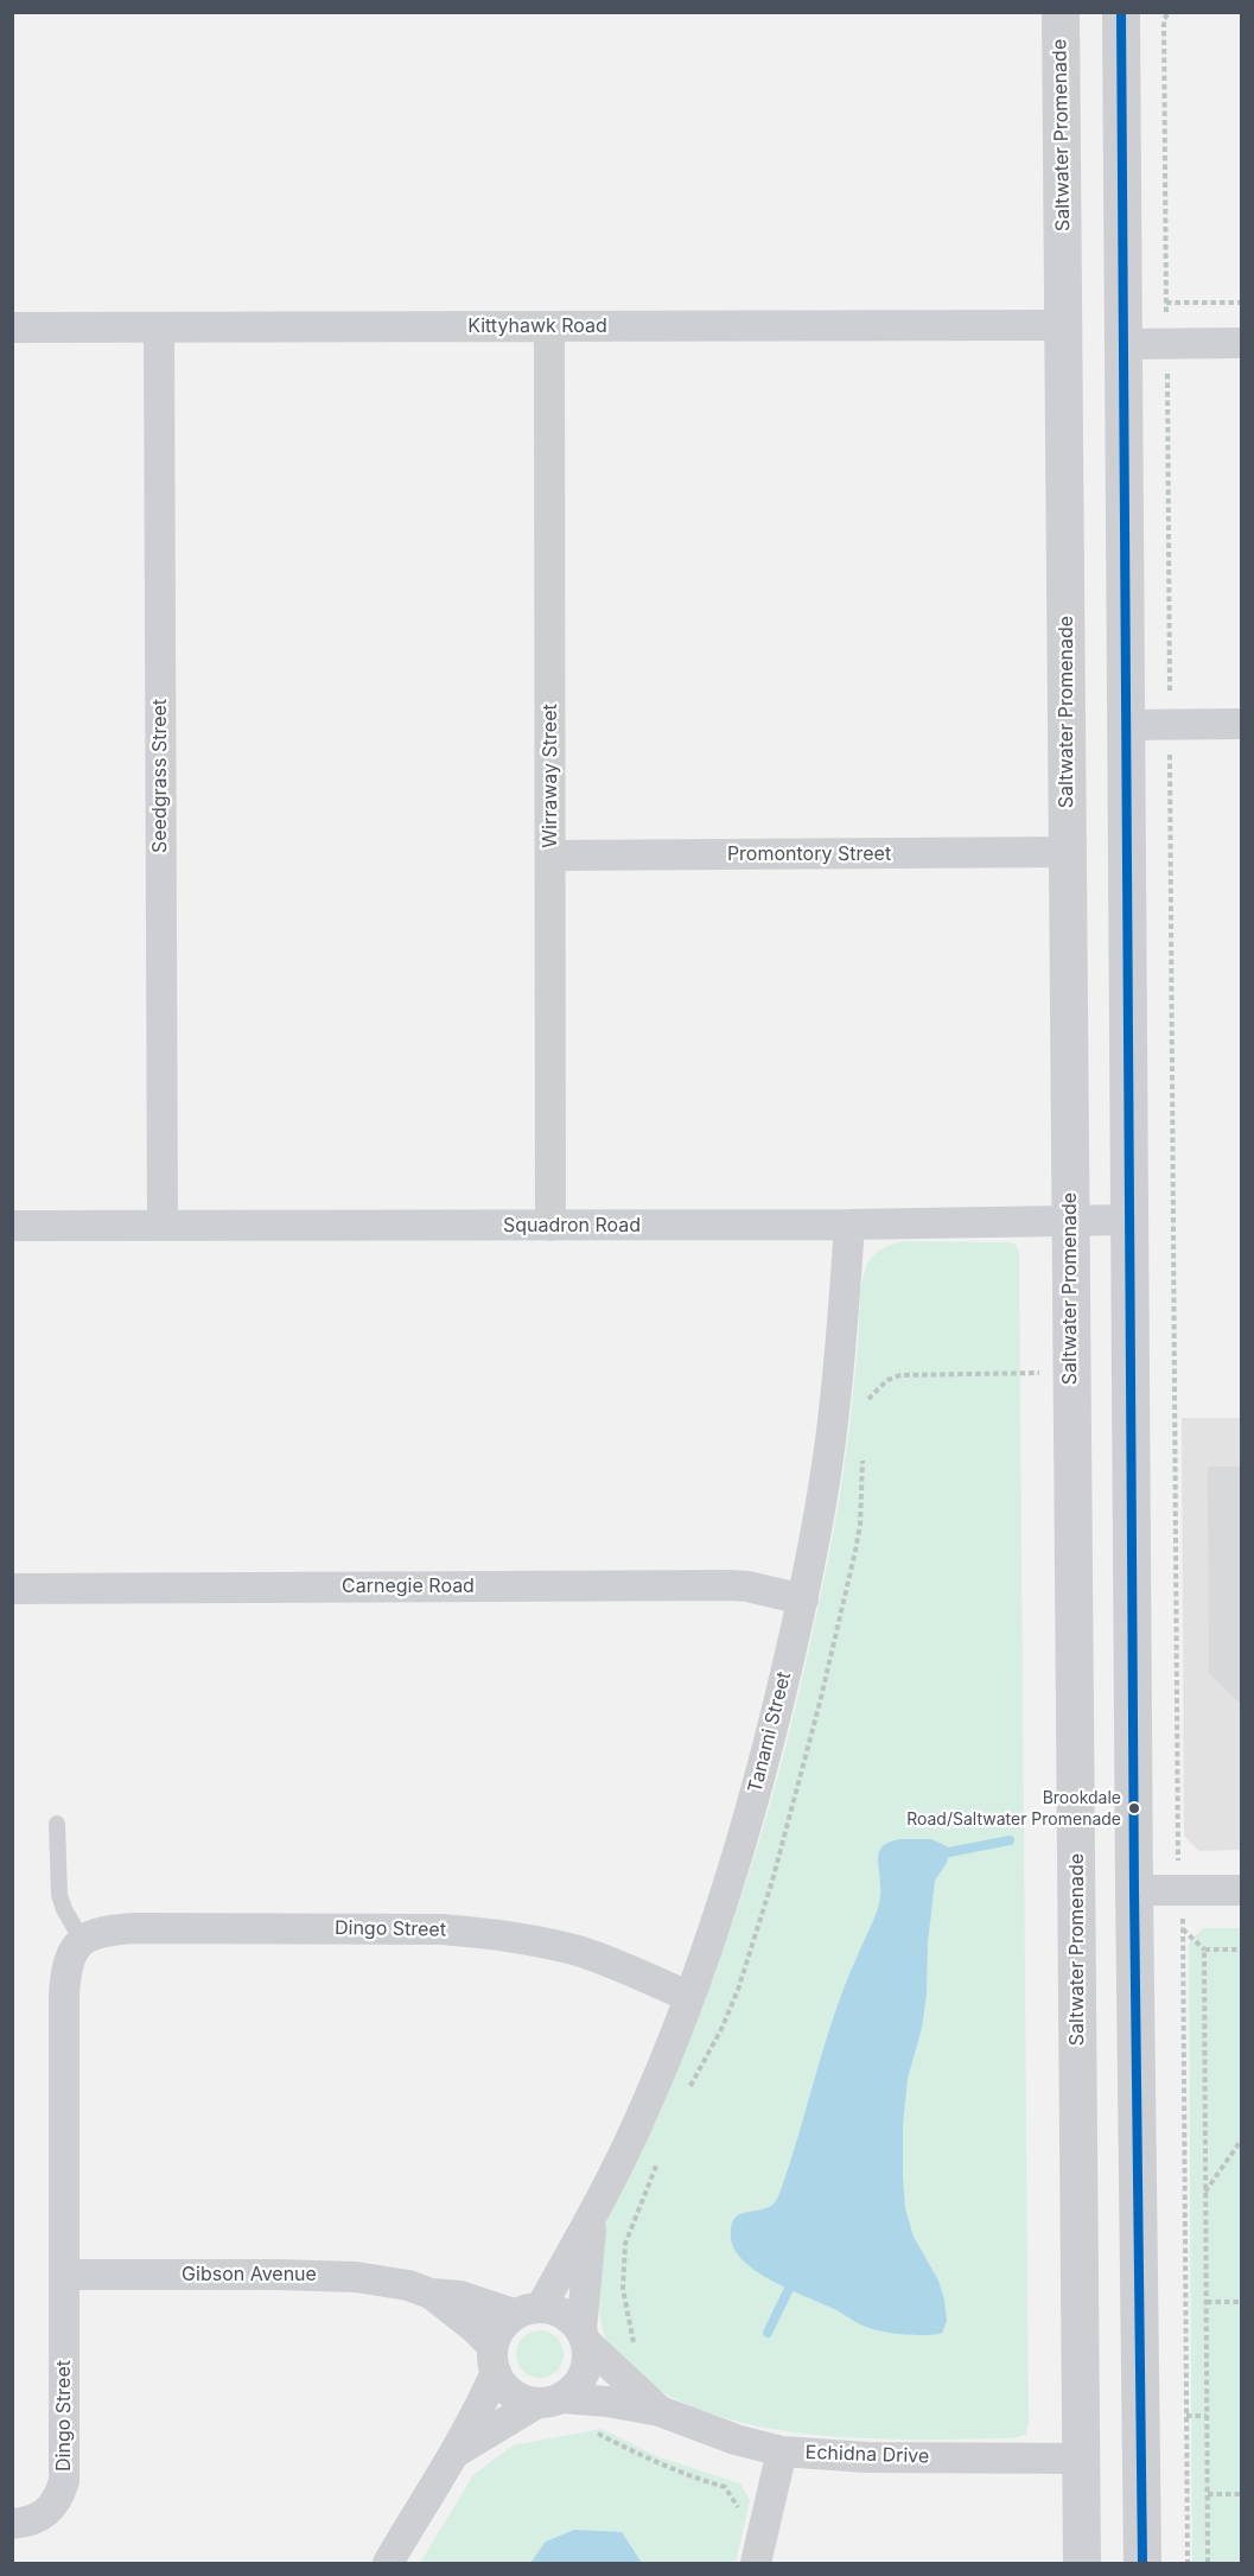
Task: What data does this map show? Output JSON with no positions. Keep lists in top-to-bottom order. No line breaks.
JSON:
{"streets":{"street":["Saltwater Promenade","Kittyhawk Road","Seedgrass Street","Wirraway Street","Promontory Street","Squadron Road","Carnegie Road","Tanami Street","Dingo Street","Gibson Avenue","Echidna Drive"]},"crossings":[["Saltwater Promenade","Kittyhawk Road"],["Saltwater Promenade","Promontory Street"],["Saltwater Promenade","Squadron Road"],["Saltwater Promenade","Echidna Drive"],["Kittyhawk Road","Seedgrass Street"],["Kittyhawk Road","Wirraway Street"],["Seedgrass Street","Squadron Road"],["Wirraway Street","Promontory Street"],["Wirraway Street","Squadron Road"],["Squadron Road","Tanami Street"],["Carnegie Road","Tanami Street"],["Tanami Street","Dingo Street"],["Tanami Street","Gibson Avenue"],["Tanami Street","Echidna Drive"],["Dingo Street","Gibson Avenue"],["Gibson Avenue","Echidna Drive"]],"places":["Brookdale Road/Saltwater Promenade"]}
